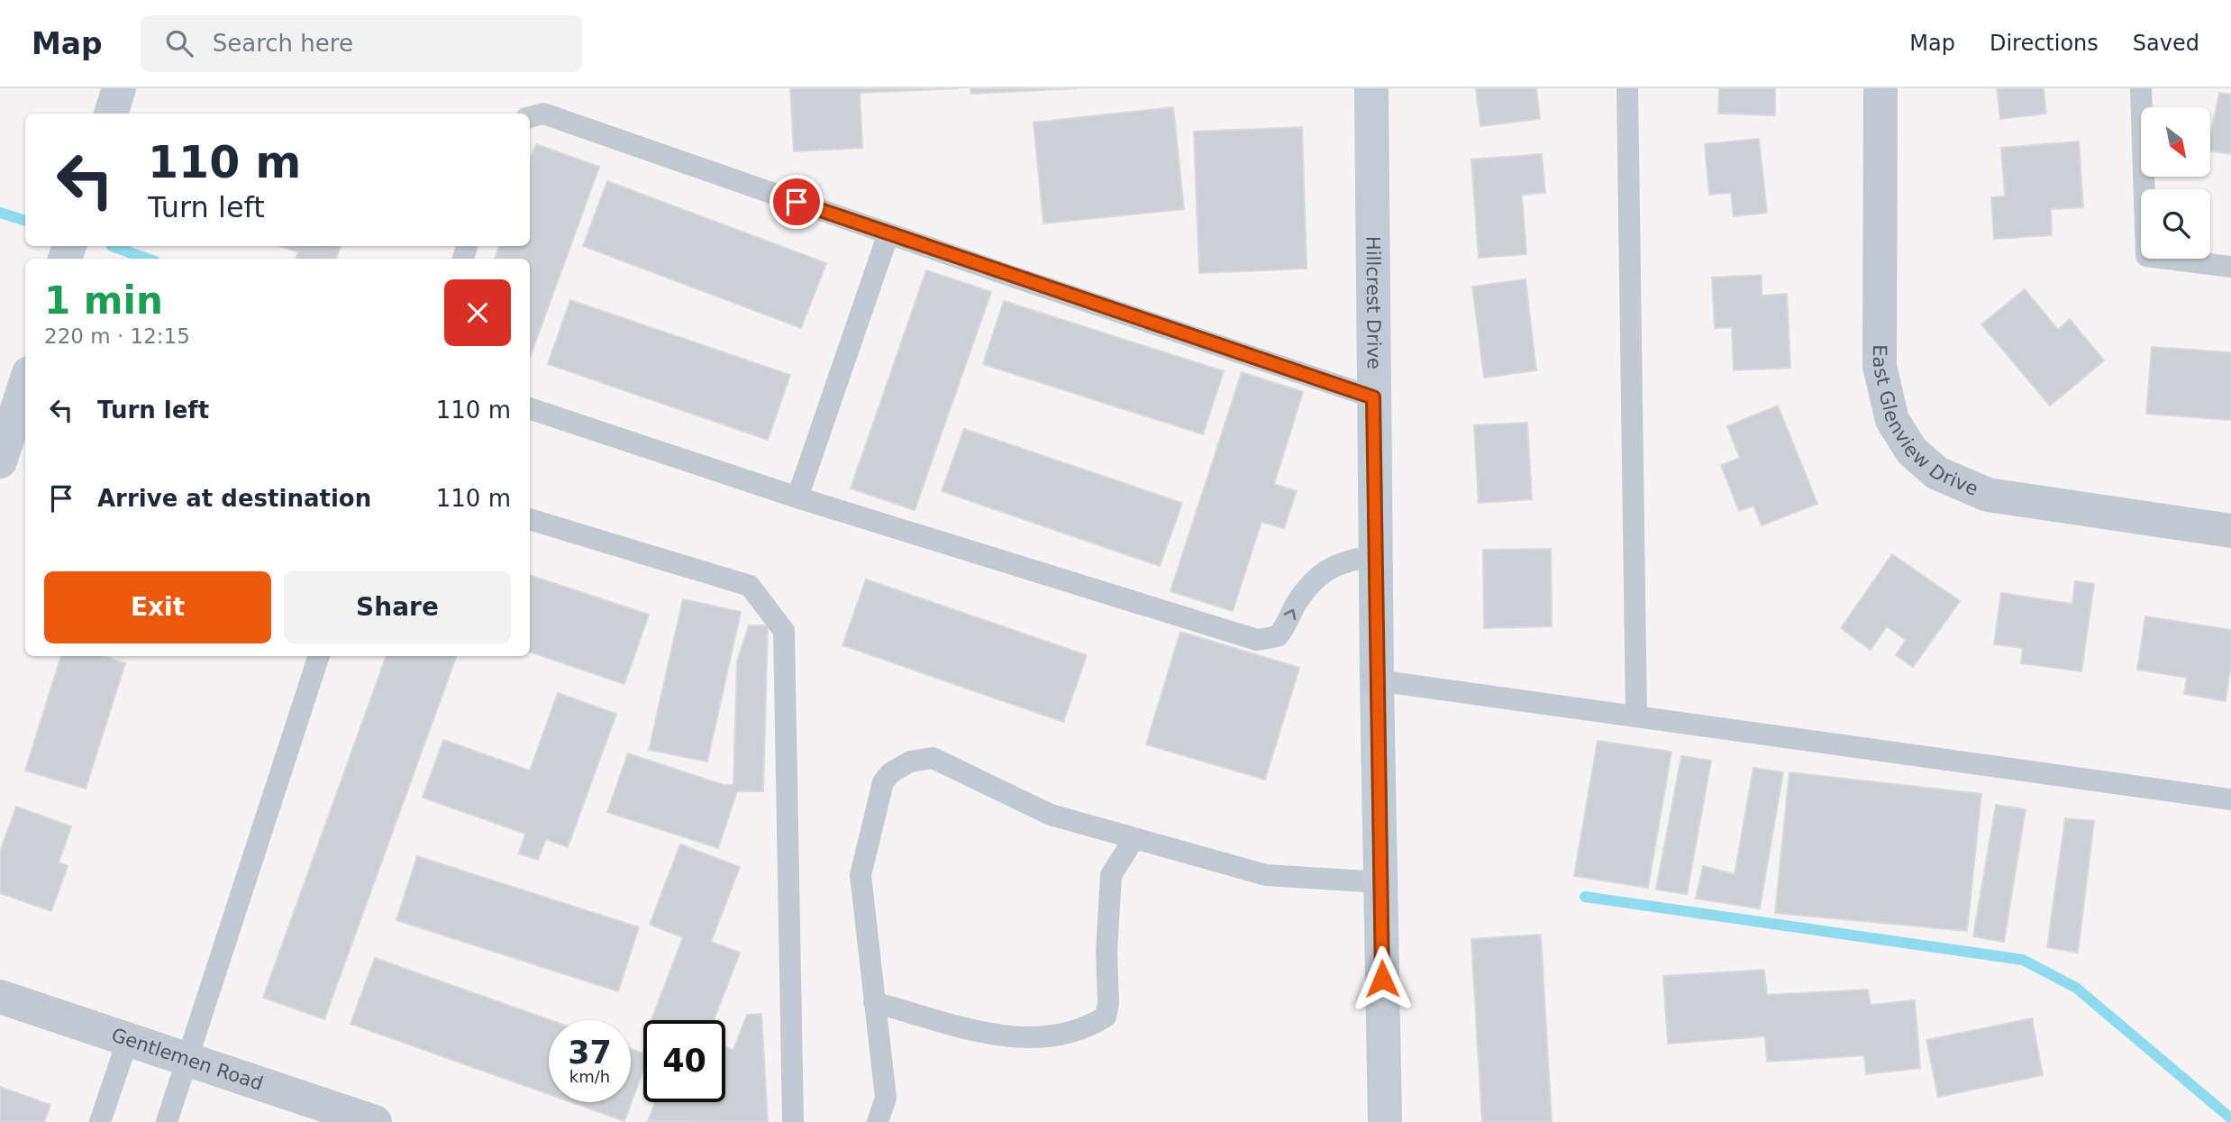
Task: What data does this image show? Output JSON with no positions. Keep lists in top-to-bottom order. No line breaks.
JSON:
{"streets":{"street":["Hillcrest Drive","East Glenview Drive","Gentlemen Road"]},"north":"bottom right","page":{"header":"Map","search":"Search here","nav":["Map","Directions","Saved"],"turn":["110 m","Turn left"],"heading":["1 min","220 m · 12:15"],"list":[{"name":"Turn left","value":"110 m"},{"name":"Arrive at destination","value":"110 m"}],"buttons":["Exit","Share"],"speed":"37 km/h","limit":"40"}}
